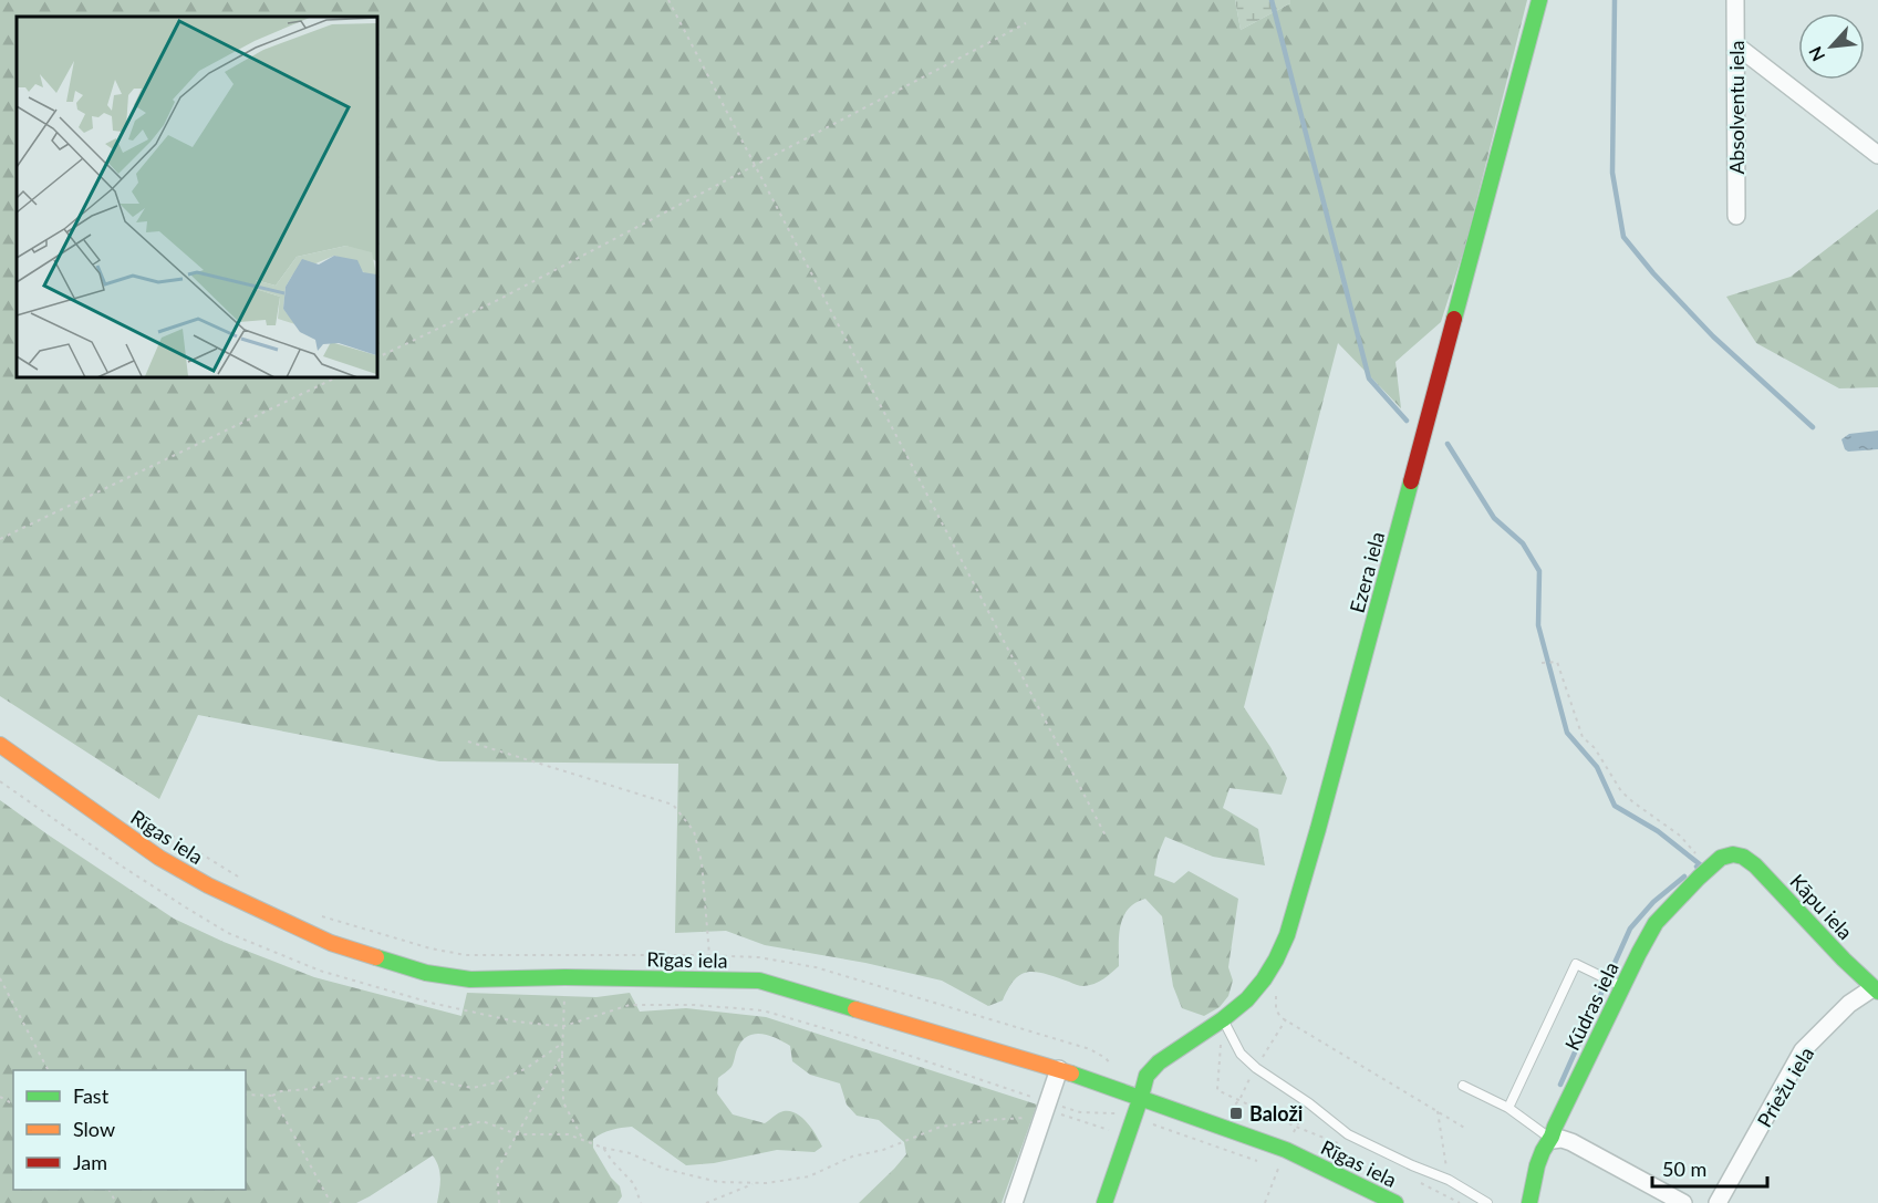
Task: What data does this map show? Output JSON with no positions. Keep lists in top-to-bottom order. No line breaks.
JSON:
{"streets":{"street":["Absolventu iela","Ezera iela","Rīgas iela","Kāpu iela","Kūdras iela","Priežu iela"]},"crossings":[["Ezera iela","Rīgas iela"],["Kāpu iela","Kūdras iela"],["Kāpu iela","Priežu iela"]],"places":{"transit":["Baloži"]},"legend":["Fast","Slow","Jam"],"scale_bar":"50 m","north":"bottom left"}
